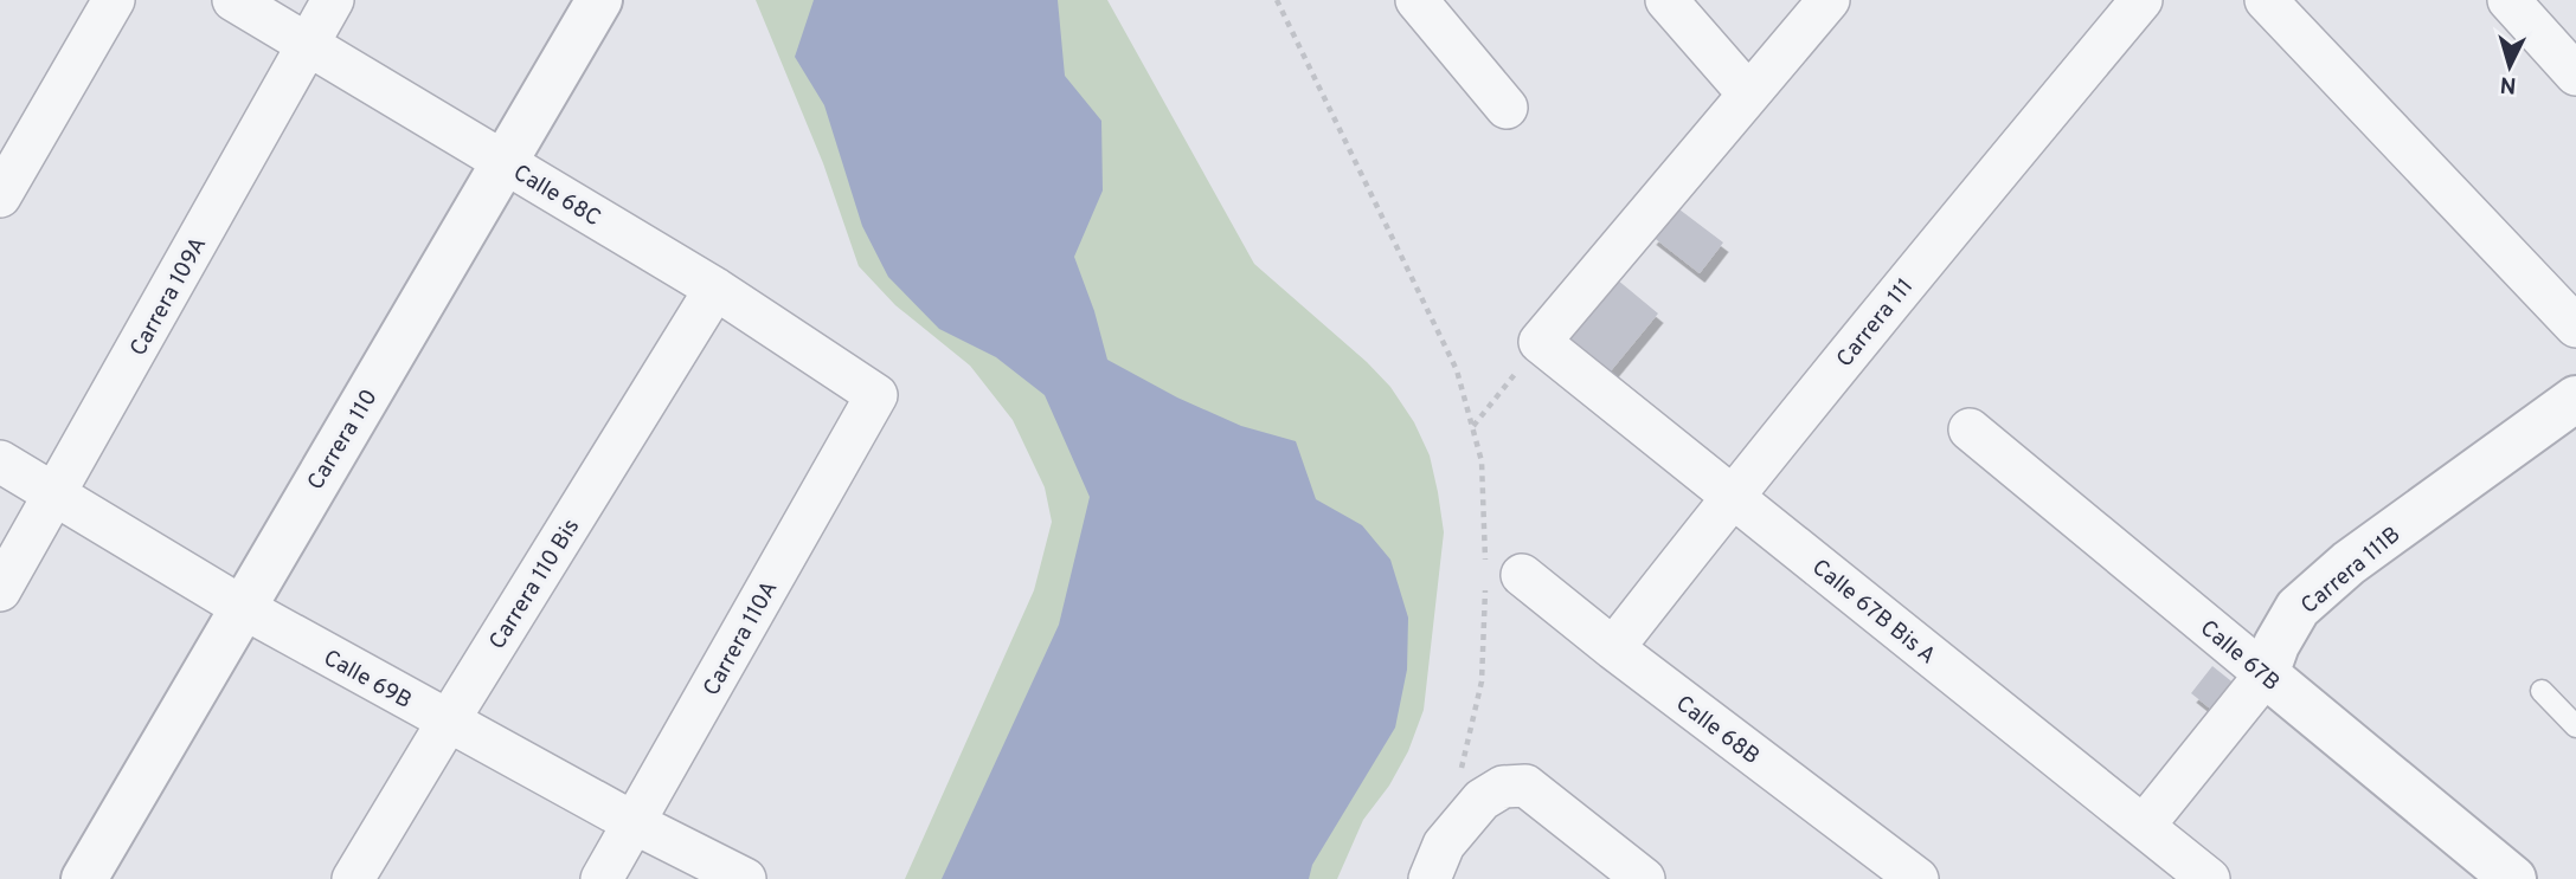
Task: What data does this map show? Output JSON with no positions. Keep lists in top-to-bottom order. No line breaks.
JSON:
{"streets":{"street":["Calle 68C","Carrera 109A","Carrera 111","Carrera 110","Carrera 111B","Carrera 110 Bis","Calle 67B Bis A","Carrera 110A","Calle 67B","Calle 69B","Calle 68B"]},"crossings":[["Calle 68C","Carrera 109A"],["Calle 68C","Carrera 110"],["Calle 68C","Carrera 110 Bis"],["Calle 68C","Carrera 110A"],["Carrera 109A","Calle 69B"],["Carrera 111","Calle 67B Bis A"],["Carrera 111","Calle 68B"],["Carrera 110","Calle 69B"],["Carrera 111B","Calle 67B Bis A"],["Carrera 111B","Calle 67B"],["Carrera 110 Bis","Calle 69B"],["Carrera 110A","Calle 69B"]],"north":"bottom"}
